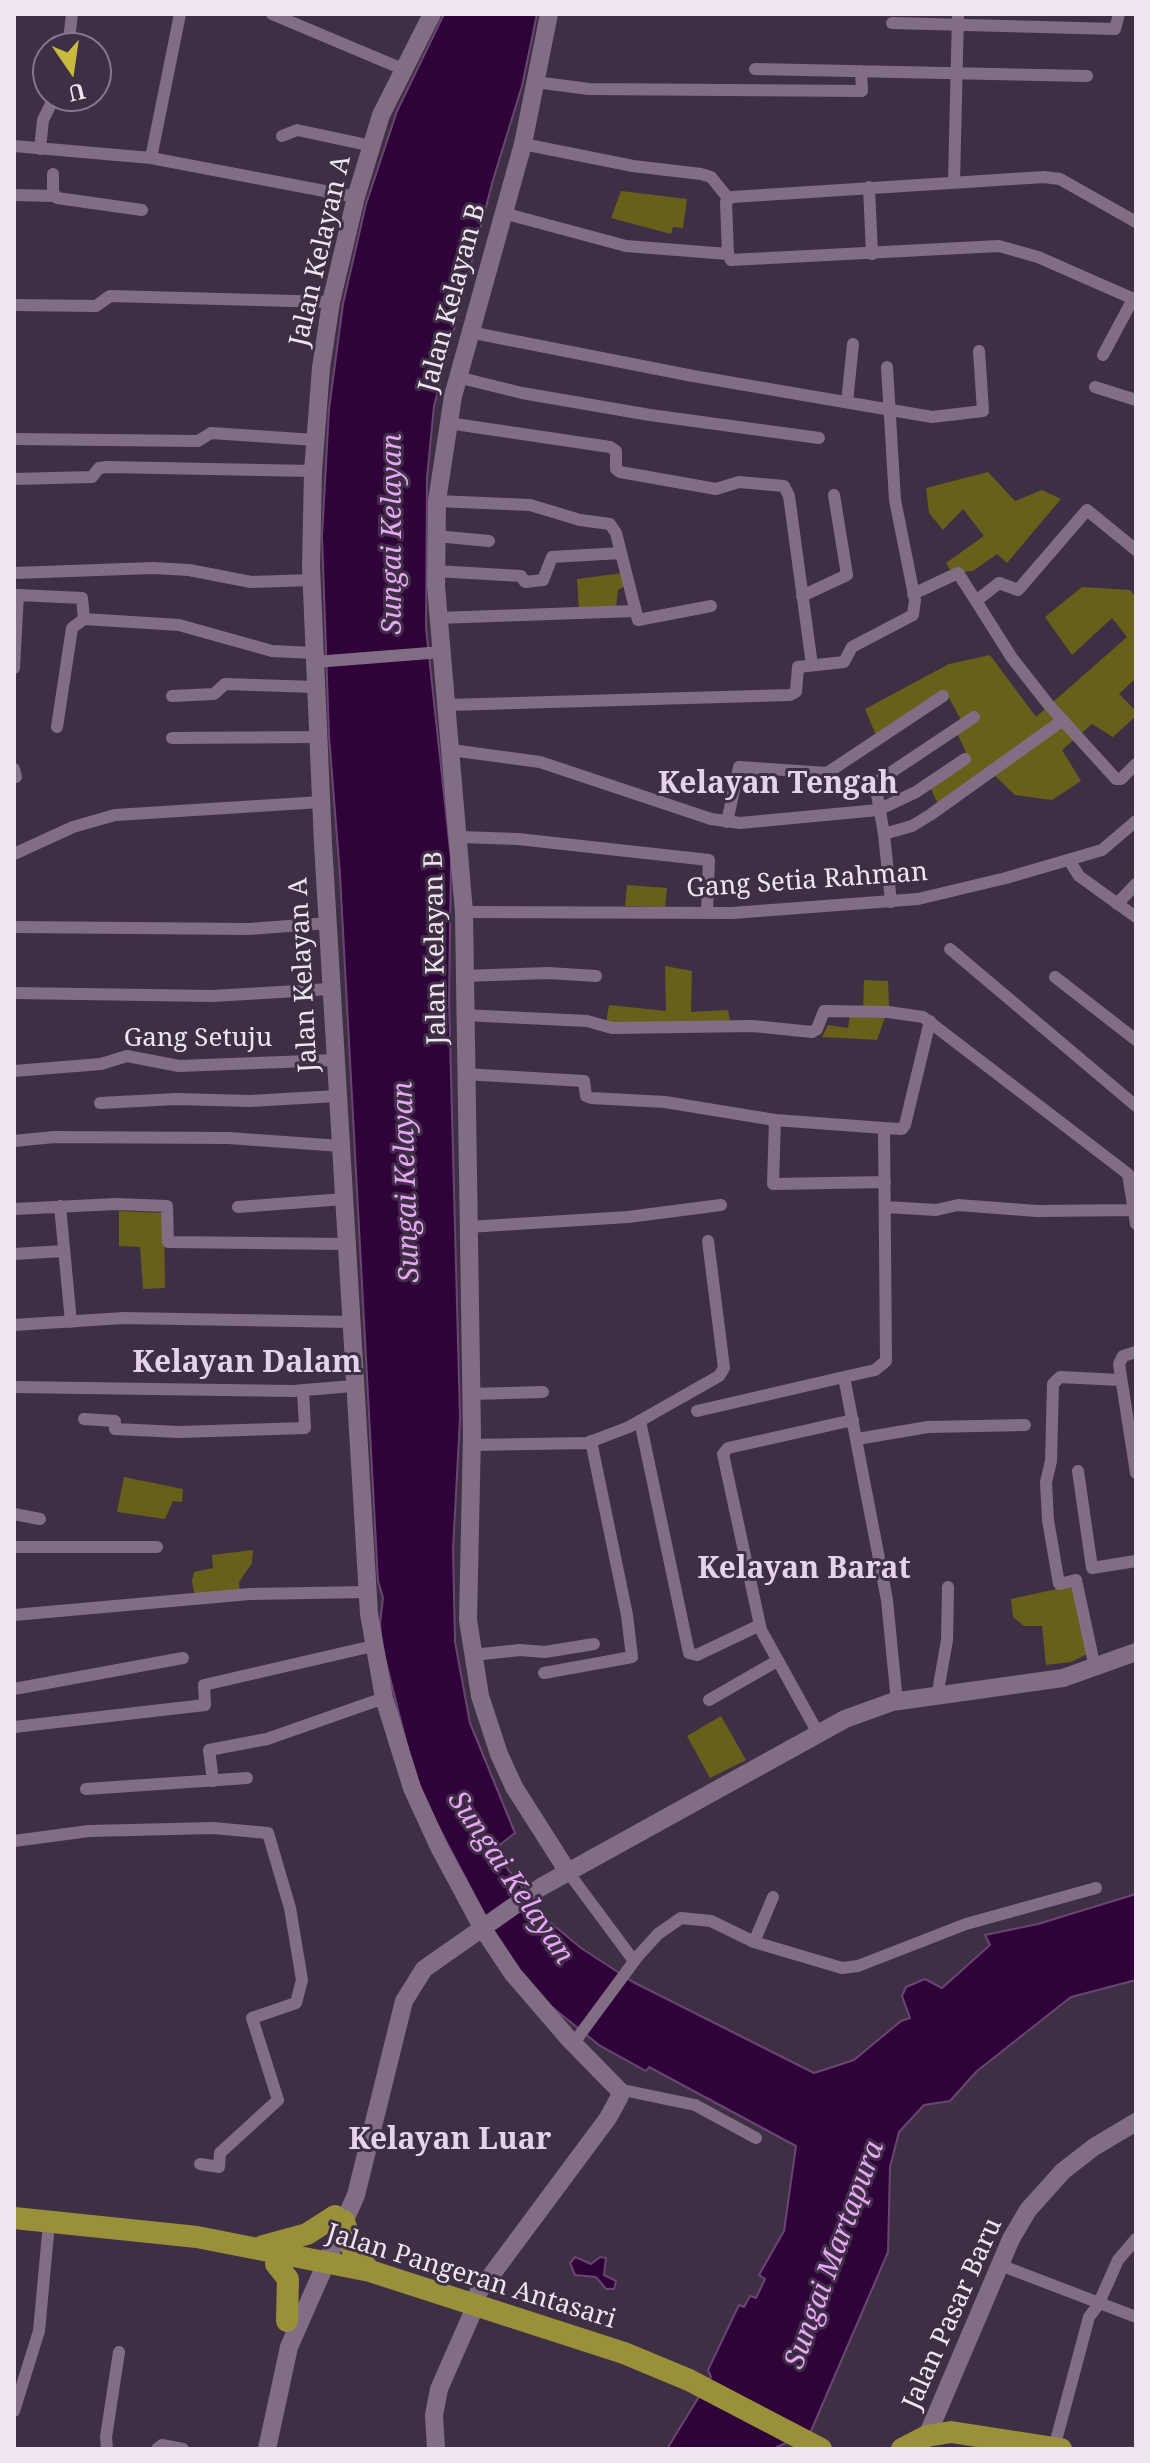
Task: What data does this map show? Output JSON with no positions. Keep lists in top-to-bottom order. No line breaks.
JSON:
{"streets":{"highway":["Jalan Pangeran Antasari"],"street":["Jalan Kelayan A","Jalan Kelayan B","Gang Setia Rahman","Gang Setuju","Jalan Pasar Baru"]},"crossings":[["Jalan Kelayan A","Gang Setuju"],["Jalan Kelayan B","Gang Setia Rahman"]],"districts":["Kelayan Tengah","Kelayan Dalam","Kelayan Barat","Kelayan Luar"],"water":["Sungai Kelayan","Sungai Martapura"],"north":"bottom"}
